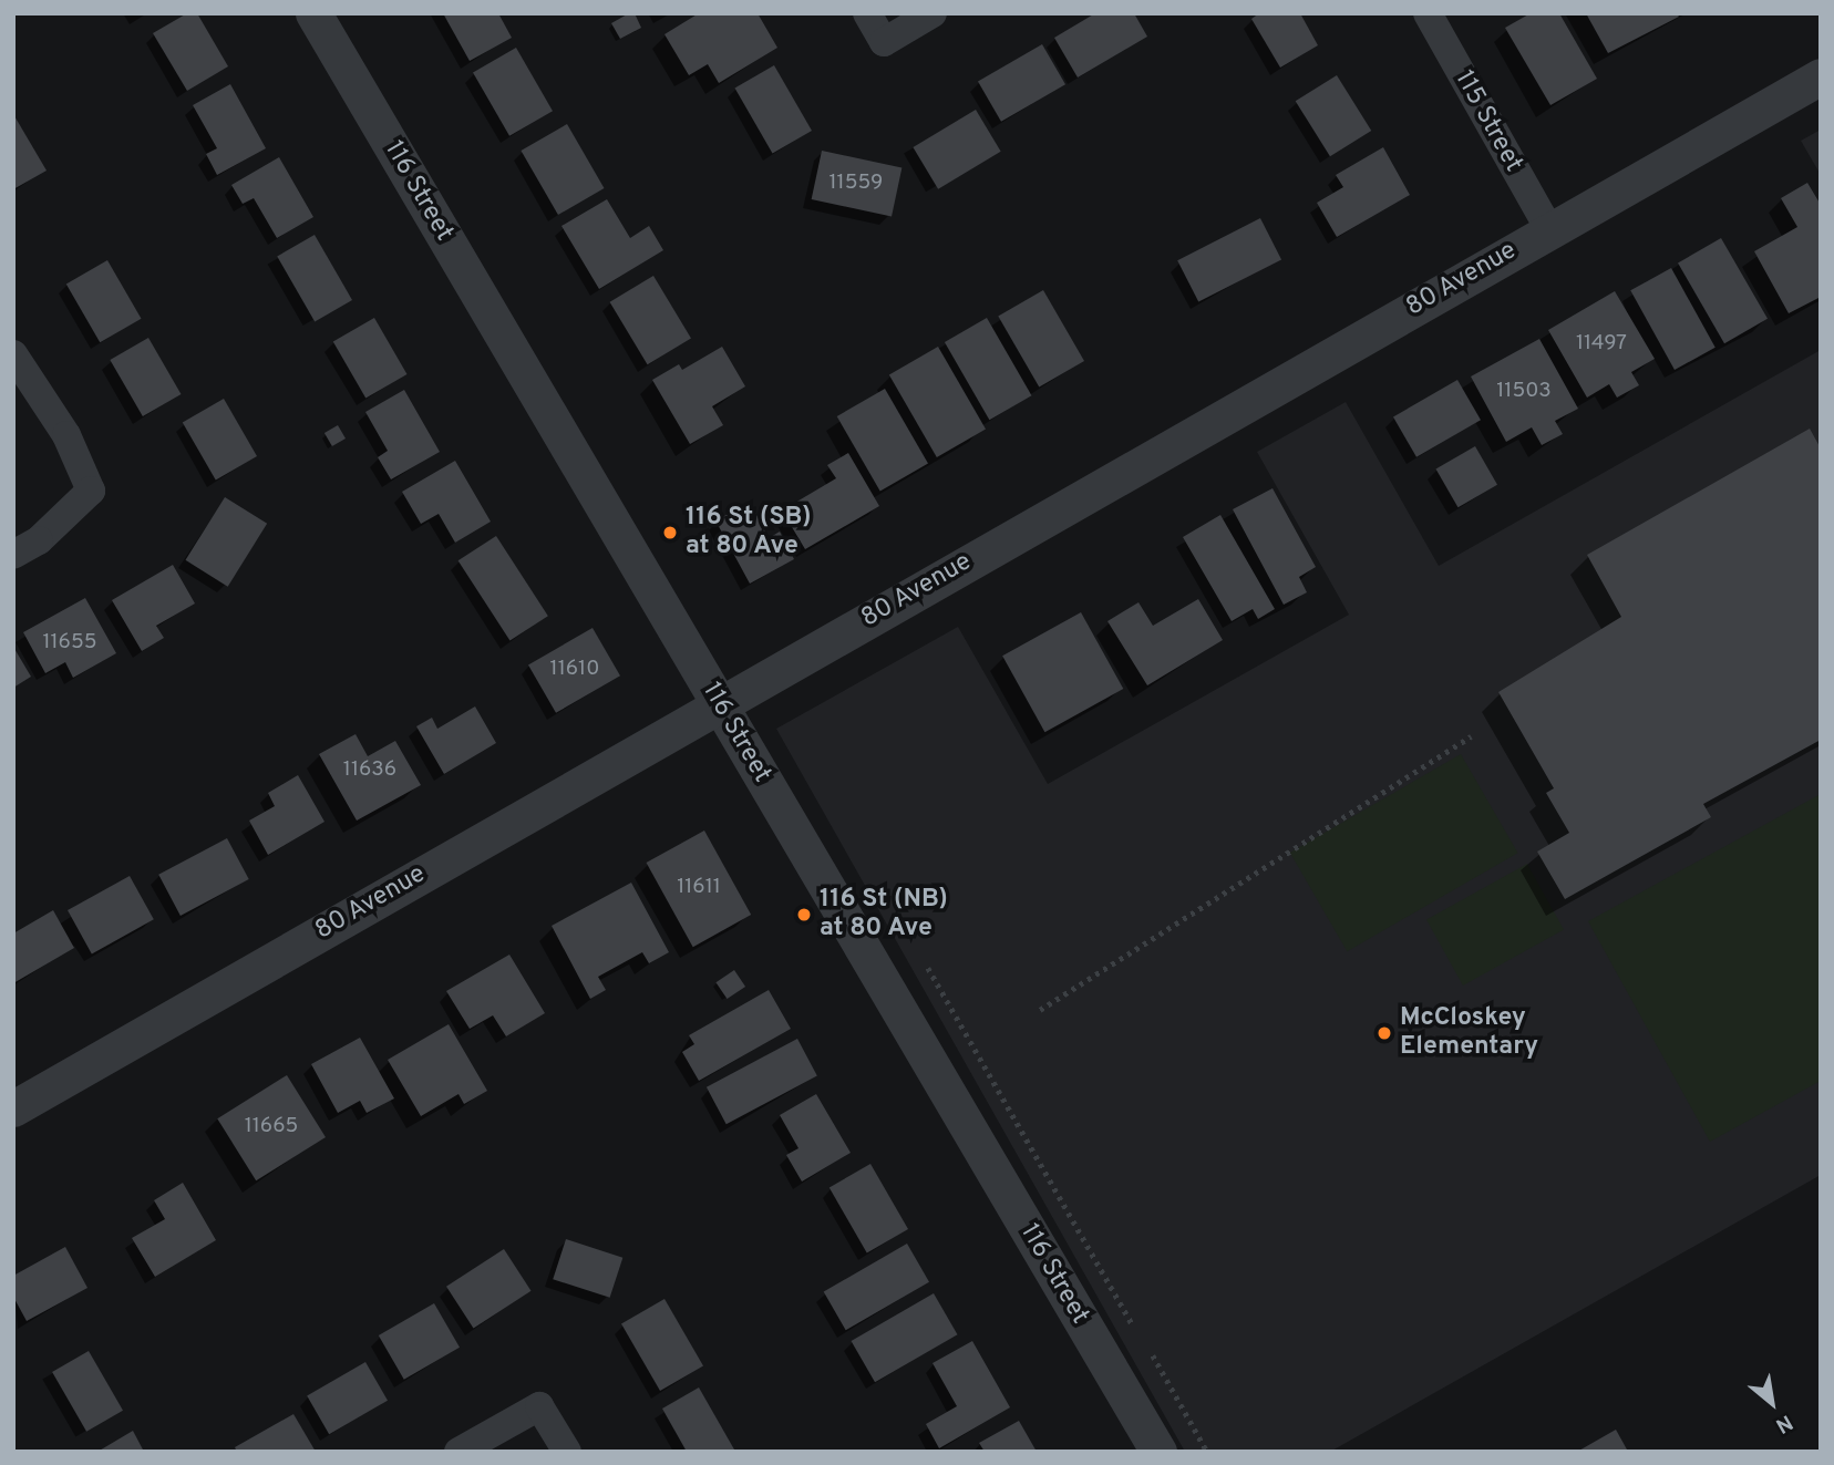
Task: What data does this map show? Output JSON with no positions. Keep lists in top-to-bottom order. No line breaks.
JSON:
{"streets":{"street":["115 Street","116 Street","80 Avenue"]},"crossings":[["115 Street","80 Avenue"],["116 Street","80 Avenue"]],"places":["116 St (SB) at 80 Ave","116 St (NB) at 80 Ave","McCloskey Elementary"],"house_numbers":["11559","11497","11503","11655","11610","11636","11611","11665"],"north":"bottom right"}
